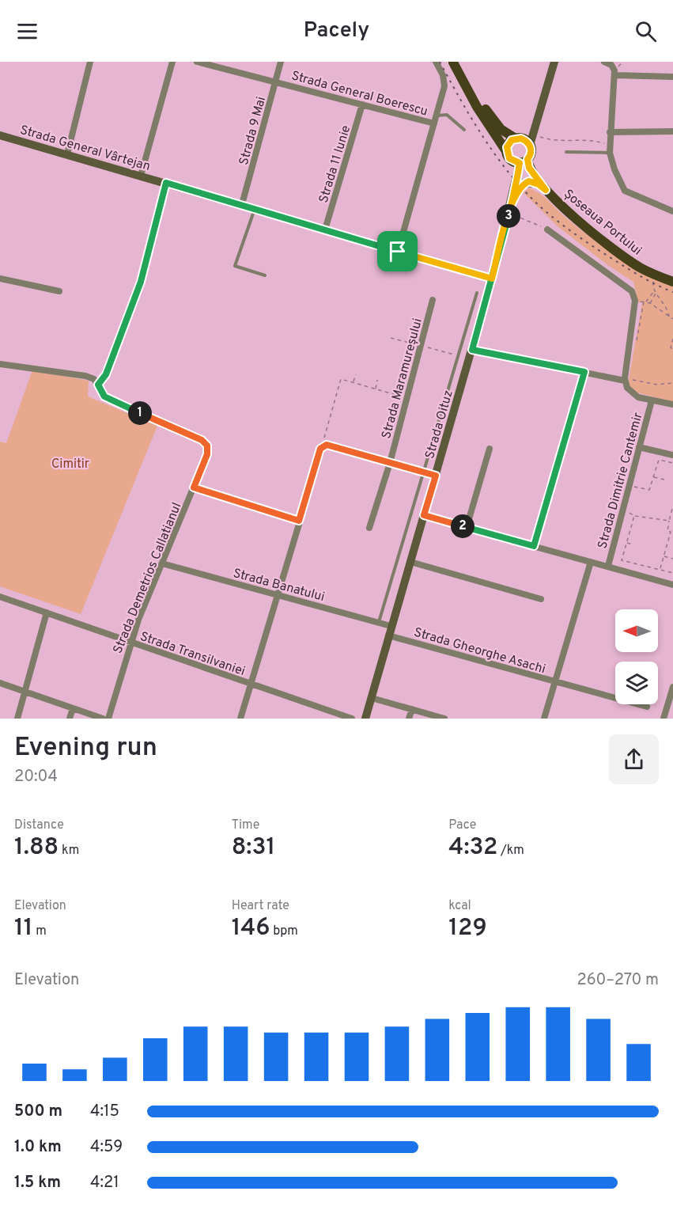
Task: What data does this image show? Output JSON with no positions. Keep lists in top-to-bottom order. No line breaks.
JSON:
{"streets":{"main road":["Strada General Vârtejan","Șoseaua Portului","Strada Oituz"],"street":["Strada General Boerescu","Strada 9 Mai","Strada 11 Iunie","Strada Maramureșului","Strada Dimitrie Cantemir","Strada Demetrios Callatianul","Strada Banatului","Strada Gheorghe Asachi","Strada Transilvaniei"]},"crossings":[["Strada General Boerescu","Strada 9 Mai"],["Strada General Boerescu","Strada 11 Iunie"],["Strada 9 Mai","Strada General Vârtejan"],["Strada General Vârtejan","Strada 11 Iunie"],["Strada General Vârtejan","Strada Oituz"],["Șoseaua Portului","Strada Oituz"],["Strada Oituz","Strada Banatului"],["Strada Oituz","Strada Gheorghe Asachi"],["Strada Demetrios Callatianul","Strada Banatului"],["Strada Demetrios Callatianul","Strada Transilvaniei"]],"parks":["Cimitir"],"north":"left","page":{"header":"Pacely","pins":["3","1","2"],"heading":["Evening run","20:04"],"stats":[["Distance","1.88 km"],["Time","8:31"],["Pace","4:32 /km"],["Elevation","11 m"],["Heart rate","146 bpm"],["kcal","129"]],"chart":["Elevation","260–270 m"],"list":[{"name":"500 m","note":"4:15"},{"name":"1.0 km","note":"4:59"},{"name":"1.5 km","note":"4:21"}]}}
